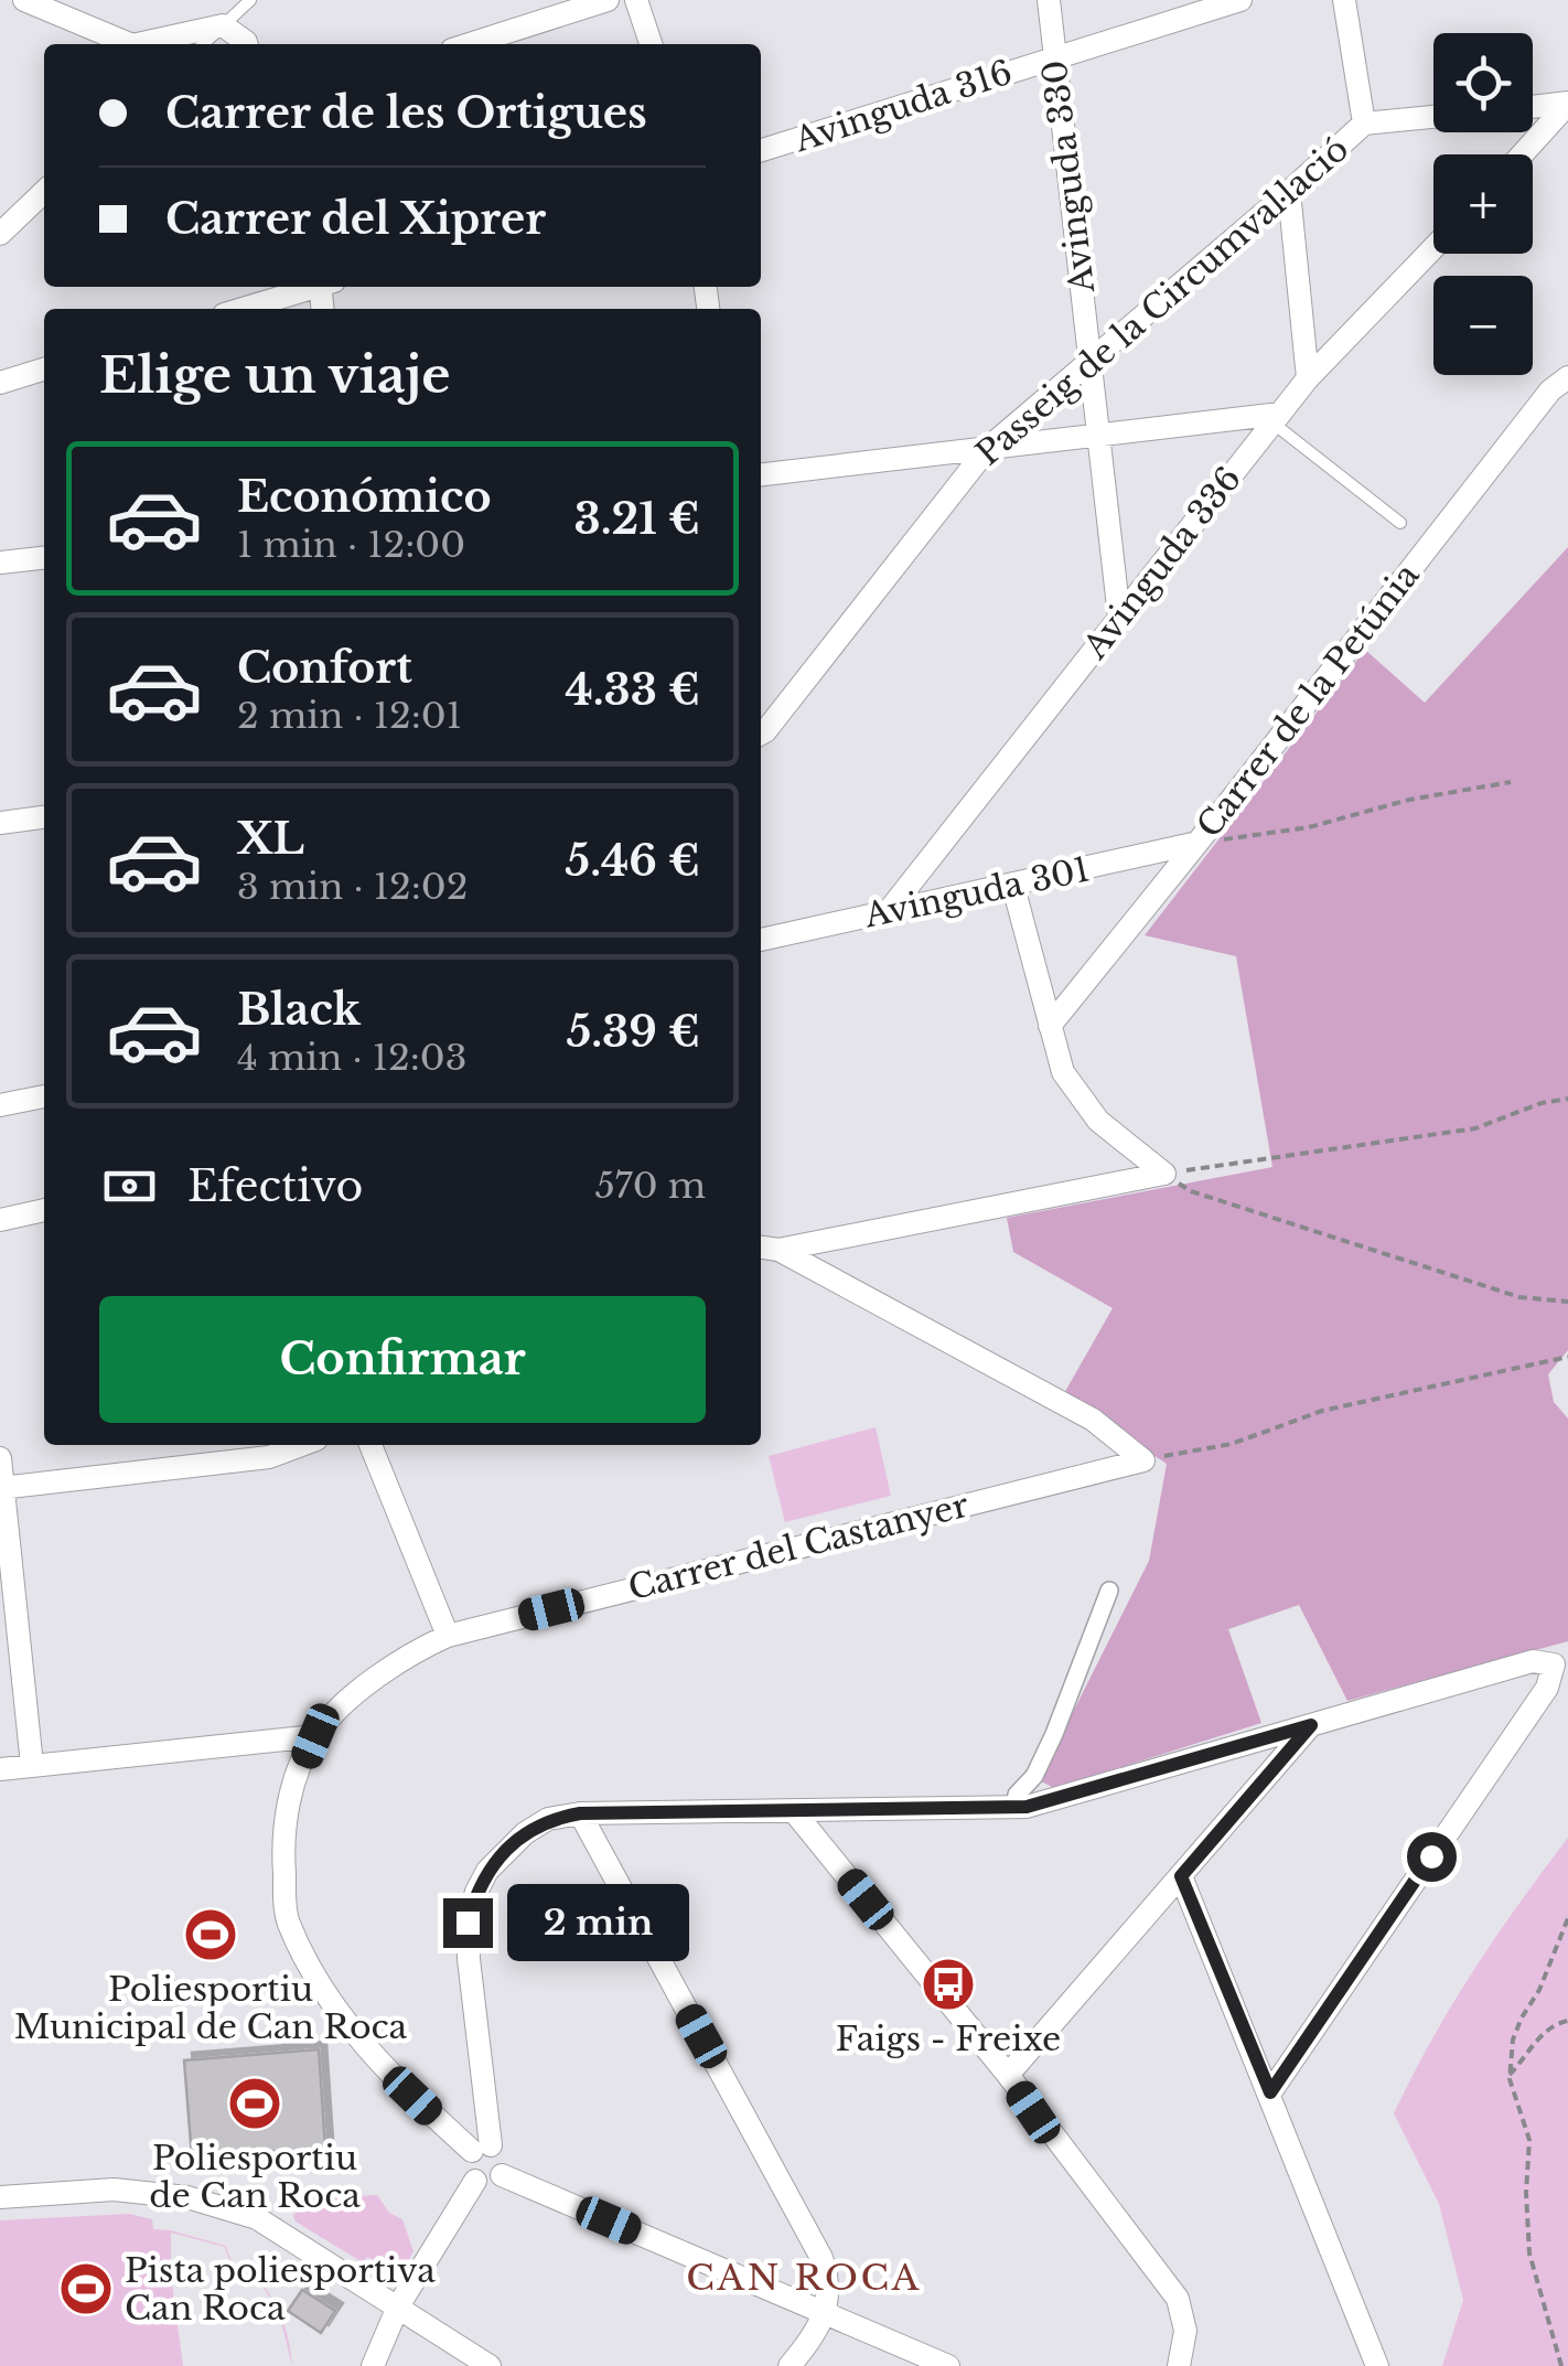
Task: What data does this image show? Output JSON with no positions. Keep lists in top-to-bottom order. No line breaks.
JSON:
{"streets":{"street":["Avinguda 316","Avinguda 330","Passeig de la Circumval·lació","Avinguda 336","Carrer de la Petúnia","Avinguda 301","Carrer del Castanyer"]},"crossings":[["Avinguda 316","Avinguda 330"],["Avinguda 330","Passeig de la Circumval·lació"],["Avinguda 330","Avinguda 336"],["Avinguda 336","Avinguda 301"],["Carrer de la Petúnia","Avinguda 301"]],"districts":["CAN ROCA"],"places":{"sports":["Poliesportiu Municipal de Can Roca","Poliesportiu de Can Roca","Pista poliesportiva Can Roca"],"bus stop":["Faigs - Freixe"]},"page":{"map_buttons":["+","−"],"banner":["Carrer de les Ortigues","Carrer del Xiprer"],"heading":"Elige un viaje","list":[{"name":"Económico","note":"1 min · 12:00","value":"3.21 €"},{"name":"Confort","note":"2 min · 12:01","value":"4.33 €"},{"name":"XL","note":"3 min · 12:02","value":"5.46 €"},{"name":"Black","note":"4 min · 12:03","value":"5.39 €"}],"pay":["Efectivo","570 m"],"buttons":"Confirmar","bubble":"2 min"}}
